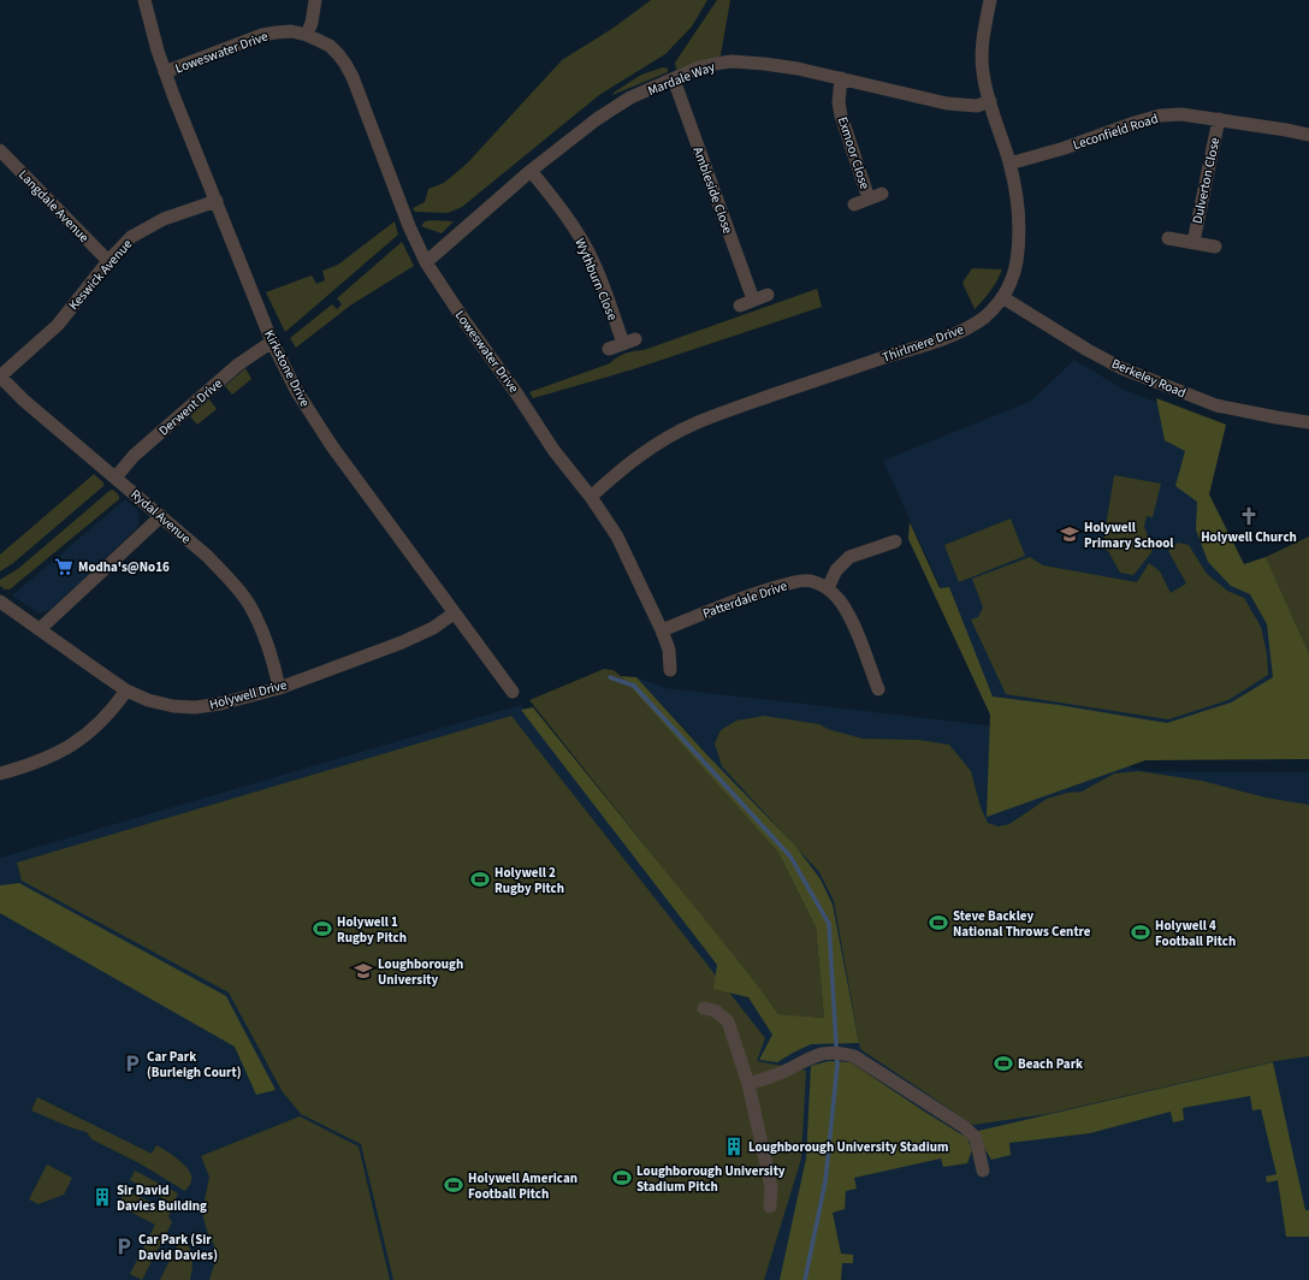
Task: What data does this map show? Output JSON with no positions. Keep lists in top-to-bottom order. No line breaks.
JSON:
{"streets":{"street":["Loweswater Drive","Mardale Way","Leconfield Road","Exmoor Close","Dulverton Close","Ambleside Close","Langdale Avenue","Keswick Avenue","Wythburn Close","Thirlmere Drive","Kirkstone Drive","Berkeley Road","Derwent Drive","Rydal Avenue","Patterdale Drive","Holywell Drive"]},"crossings":[["Loweswater Drive","Mardale Way"],["Loweswater Drive","Thirlmere Drive"],["Loweswater Drive","Kirkstone Drive"],["Loweswater Drive","Patterdale Drive"],["Mardale Way","Exmoor Close"],["Mardale Way","Ambleside Close"],["Mardale Way","Wythburn Close"],["Mardale Way","Thirlmere Drive"],["Leconfield Road","Dulverton Close"],["Leconfield Road","Thirlmere Drive"],["Langdale Avenue","Keswick Avenue"],["Keswick Avenue","Kirkstone Drive"],["Keswick Avenue","Rydal Avenue"],["Thirlmere Drive","Berkeley Road"],["Kirkstone Drive","Derwent Drive"],["Kirkstone Drive","Holywell Drive"],["Derwent Drive","Rydal Avenue"],["Rydal Avenue","Holywell Drive"]],"places":{"church":["Holywell Church"],"school or university":["Holywell Primary School","Loughborough University"],"supermarket":["Modha's@No16"],"sports":["Holywell 2 Rugby Pitch","Steve Backley National Throws Centre","Holywell 1 Rugby Pitch","Holywell 4 Football Pitch","Beach Park","Loughborough University Stadium Pitch","Holywell American Football Pitch"],"parking":["Car Park (Burleigh Court)","Car Park (Sir David Davies)"],"building":["Loughborough University Stadium","Sir David Davies Building"]}}
